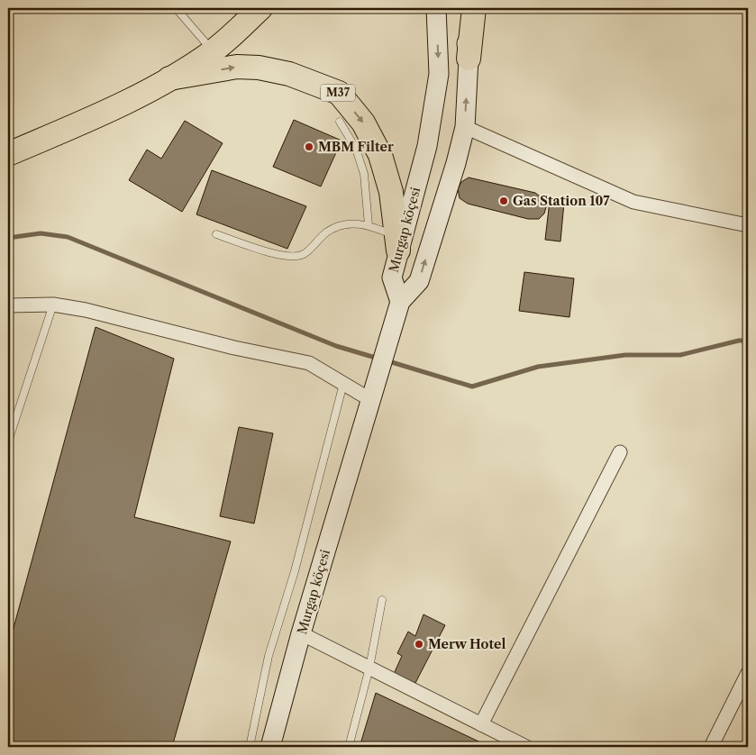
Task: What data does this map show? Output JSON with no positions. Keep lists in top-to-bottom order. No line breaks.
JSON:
{"streets":{"highway":["M37"],"main road":["Murgap köçesi"]},"crossings":[["M37","Murgap köçesi"]],"places":["MBM Filter","Gas Station 107","Merw Hotel"]}
